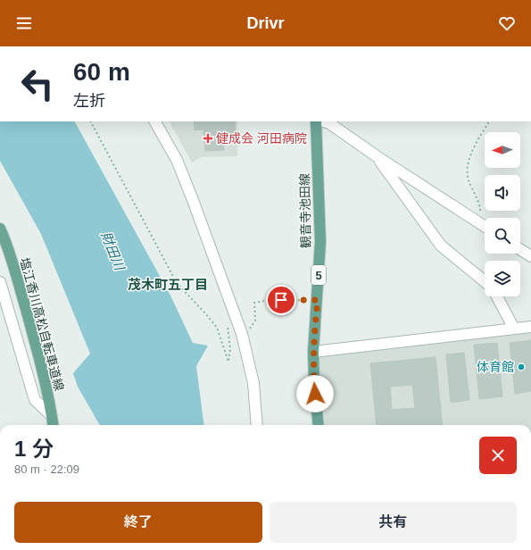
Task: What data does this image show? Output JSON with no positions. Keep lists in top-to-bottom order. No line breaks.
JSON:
{"streets":{"main road":["観音寺池田線","5","塩江香川高松自転車道線"]},"districts":["茂木町五丁目"],"water":["財田川"],"places":{"health":["健成会 河田病院"],"other":["体育館"]},"north":"left","page":{"header":"Drivr","turn":["60 m","左折"],"heading":["1 分","80 m · 22:09"],"buttons":["終了","共有"]}}
